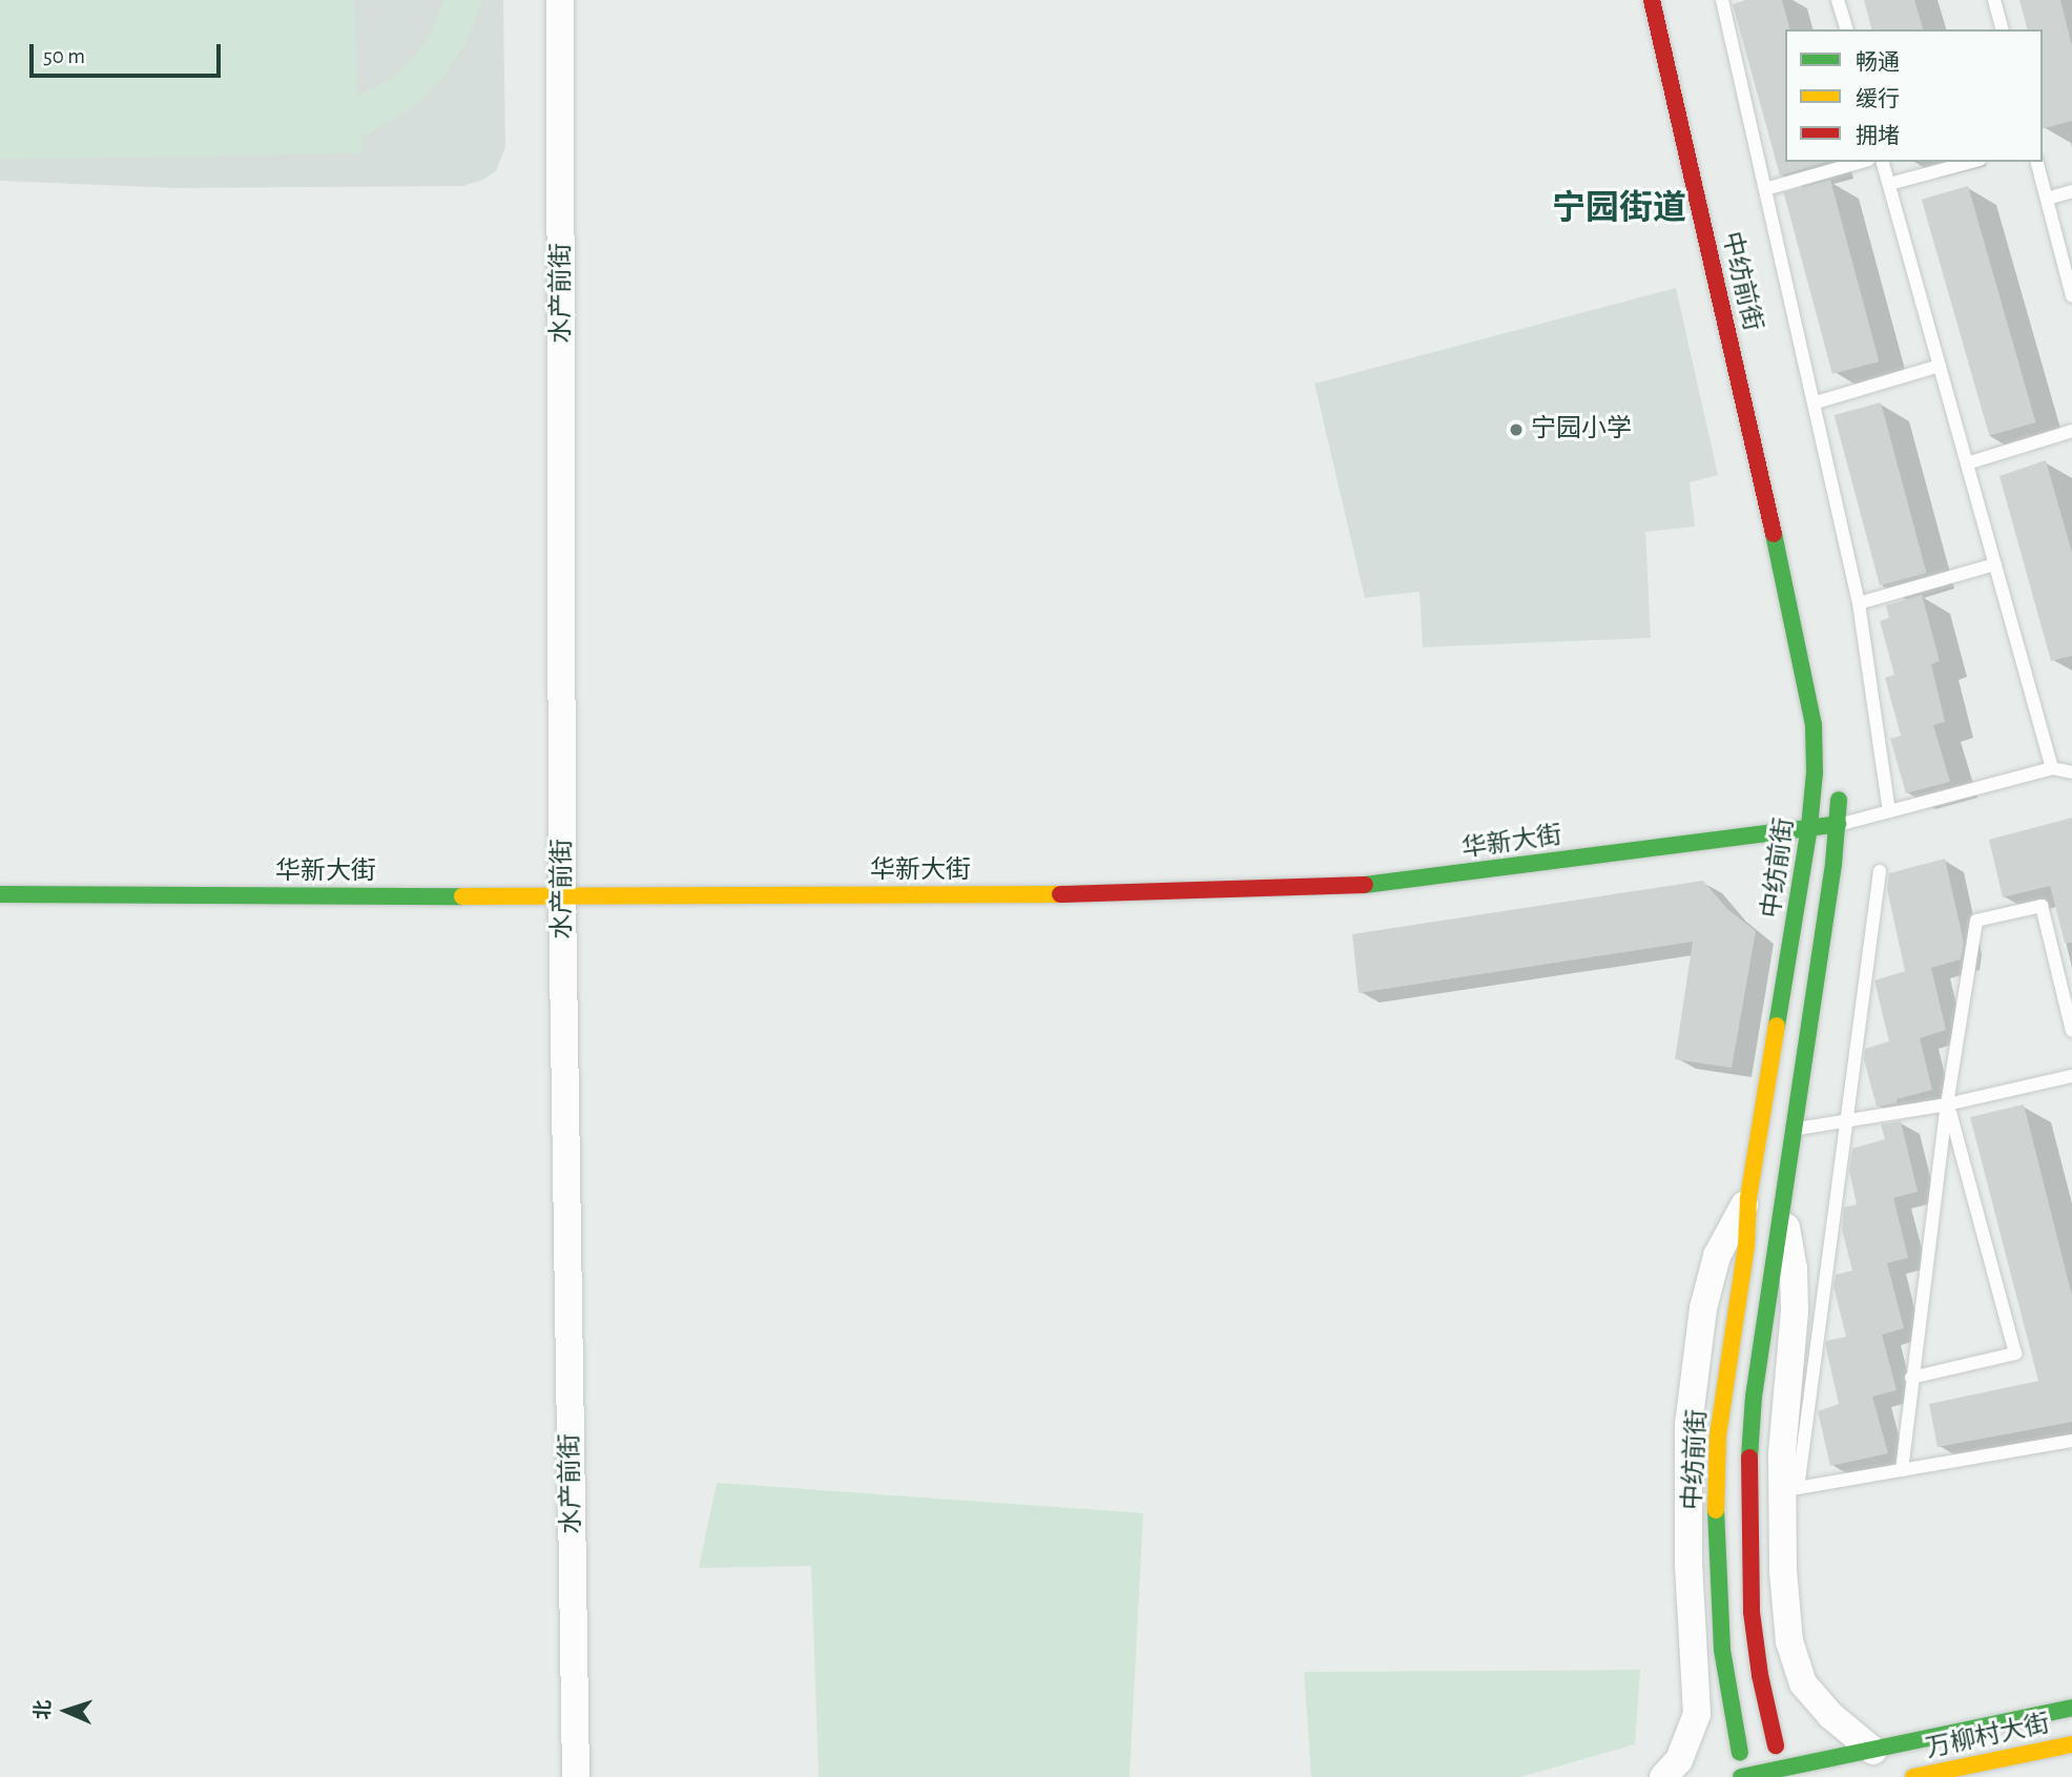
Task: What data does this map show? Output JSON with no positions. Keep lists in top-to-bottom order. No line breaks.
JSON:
{"streets":{"main road":["中纺前街","华新大街","万柳村大街"],"street":["水产前街"]},"crossings":[["中纺前街","华新大街"],["水产前街","华新大街"]],"districts":["宁园街道"],"places":["宁园小学"],"legend":["畅通","缓行","拥堵"],"scale_bar":"50 m","north":"left"}
